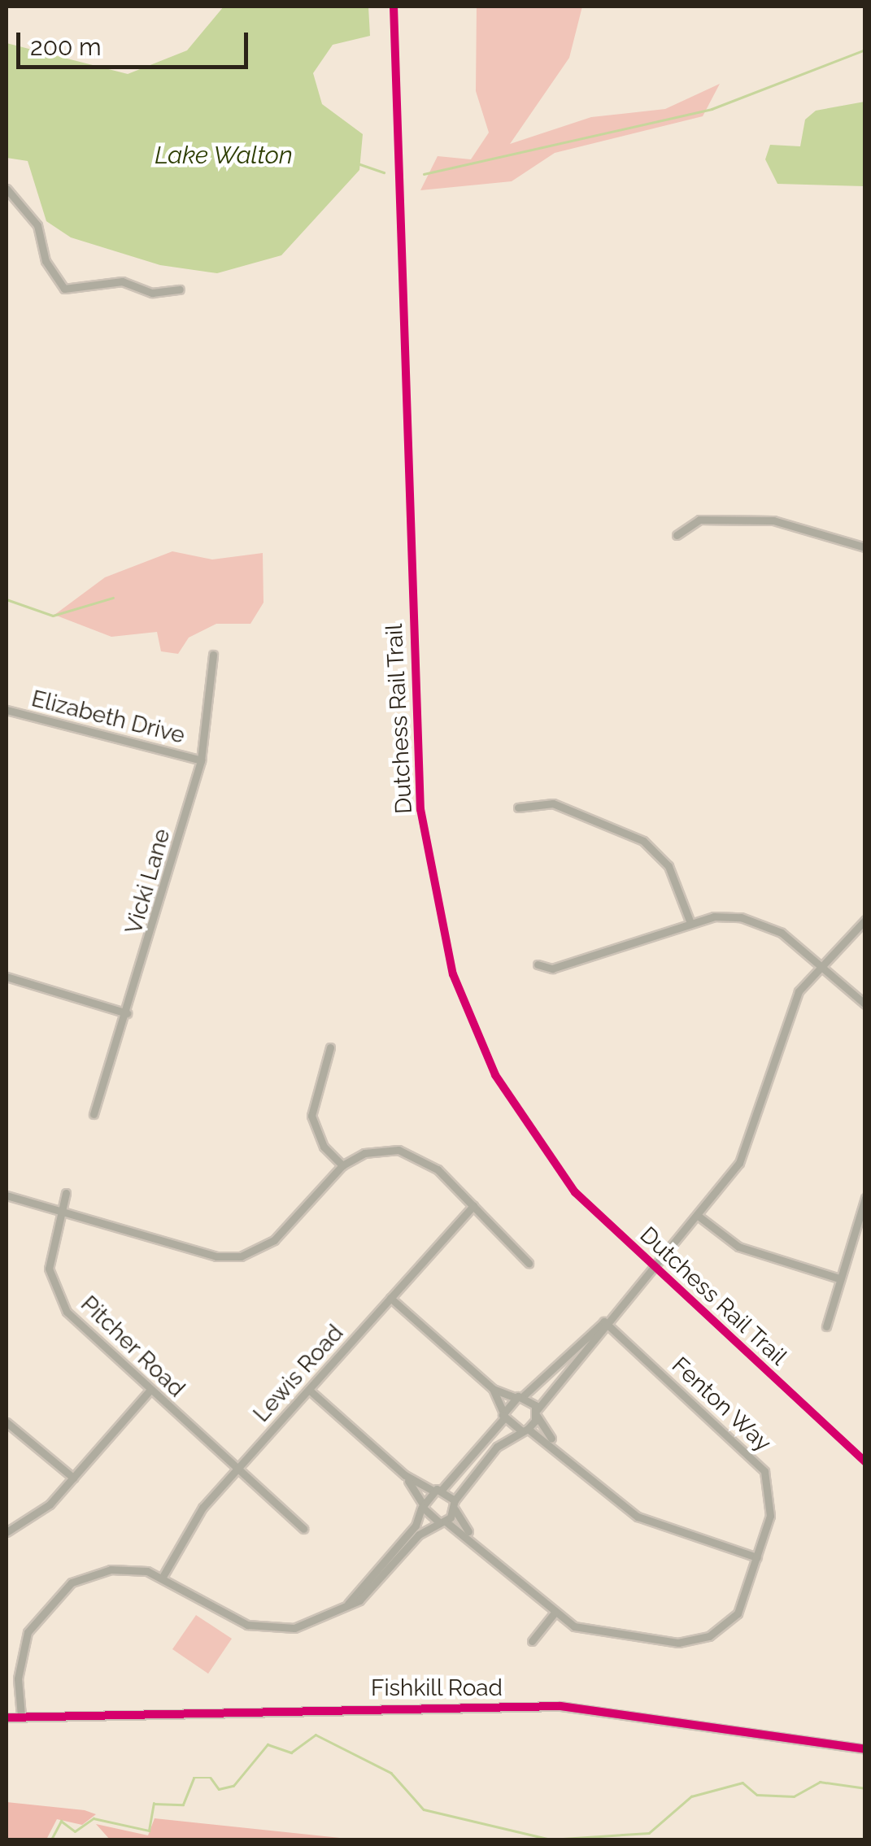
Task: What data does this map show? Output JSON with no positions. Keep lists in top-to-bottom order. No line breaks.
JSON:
{"streets":{"street":["Elizabeth Drive","Vicki Lane","Pitcher Road","Lewis Road","Fenton Way","Fishkill Road"],"cycle path":["Dutchess Rail Trail"]},"crossings":[["Elizabeth Drive","Vicki Lane"],["Pitcher Road","Lewis Road"]],"water":["Lake Walton"],"scale_bar":"200 m"}
